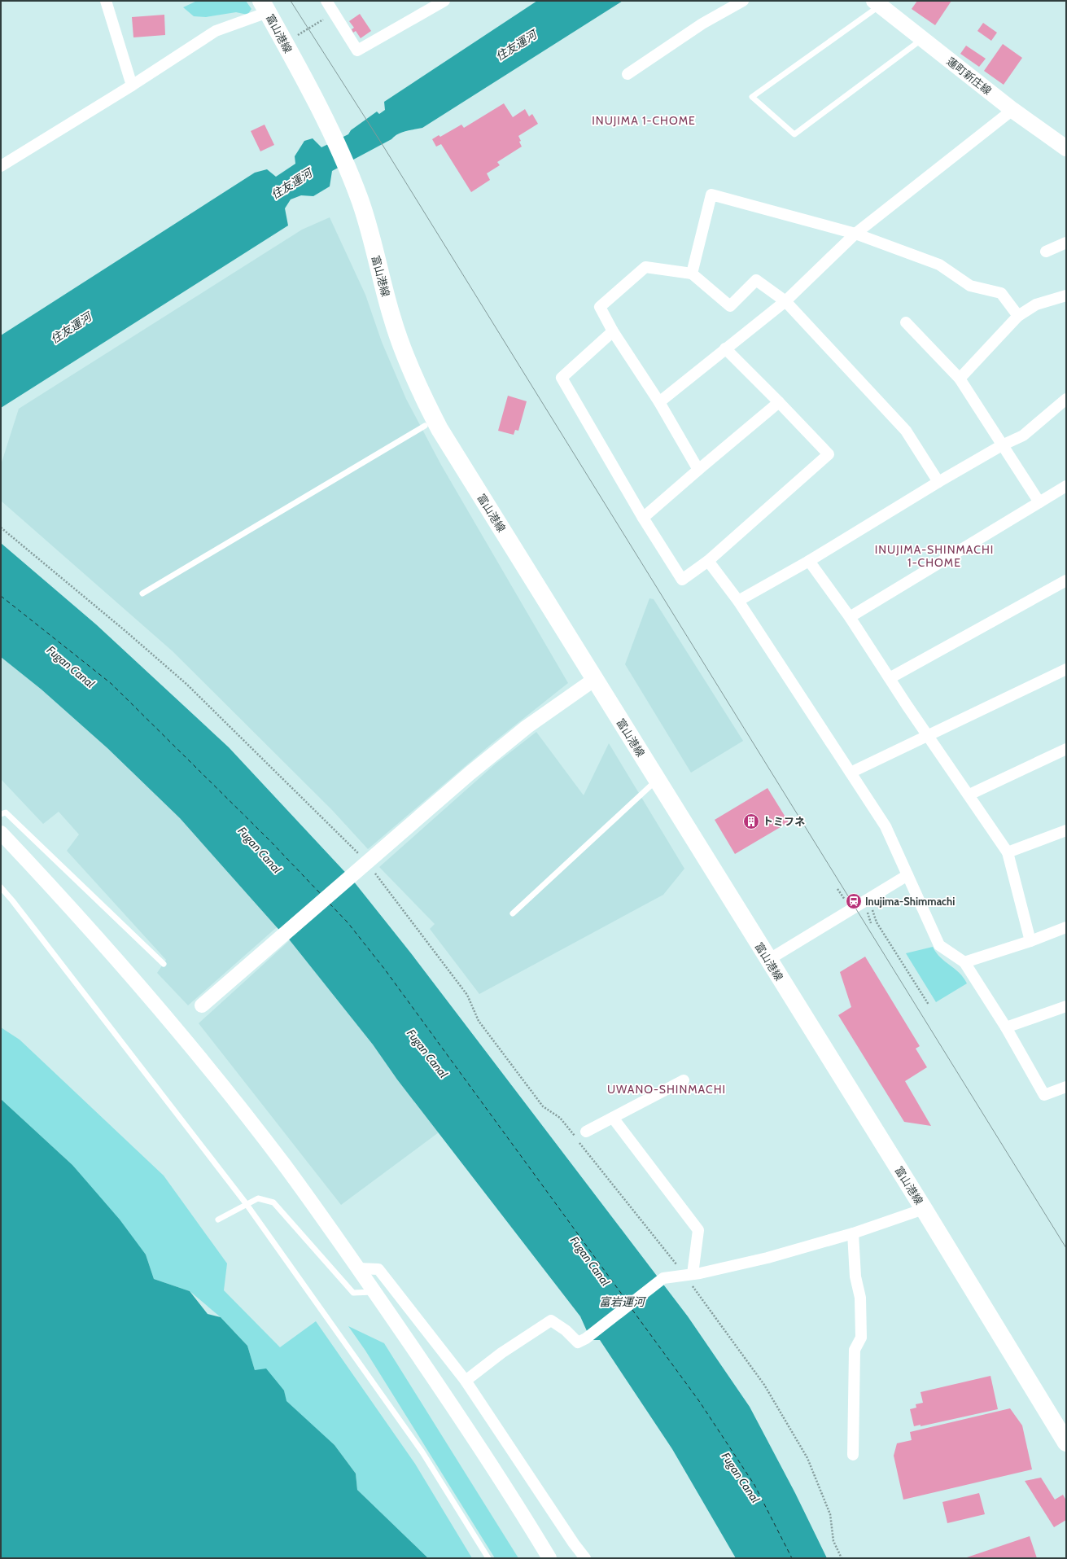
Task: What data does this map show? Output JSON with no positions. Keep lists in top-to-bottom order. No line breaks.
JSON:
{"streets":{"main road":["富山港線","蓮町新庄線"]},"districts":["INUJIMA 1-CHOME","INUJIMA-SHINMACHI 1-CHOME","UWANO-SHINMACHI"],"water":["住友運河","Fugan Canal","富岩運河"],"places":{"building":["トミフネ"],"station":["Inujima-Shimmachi"]}}
